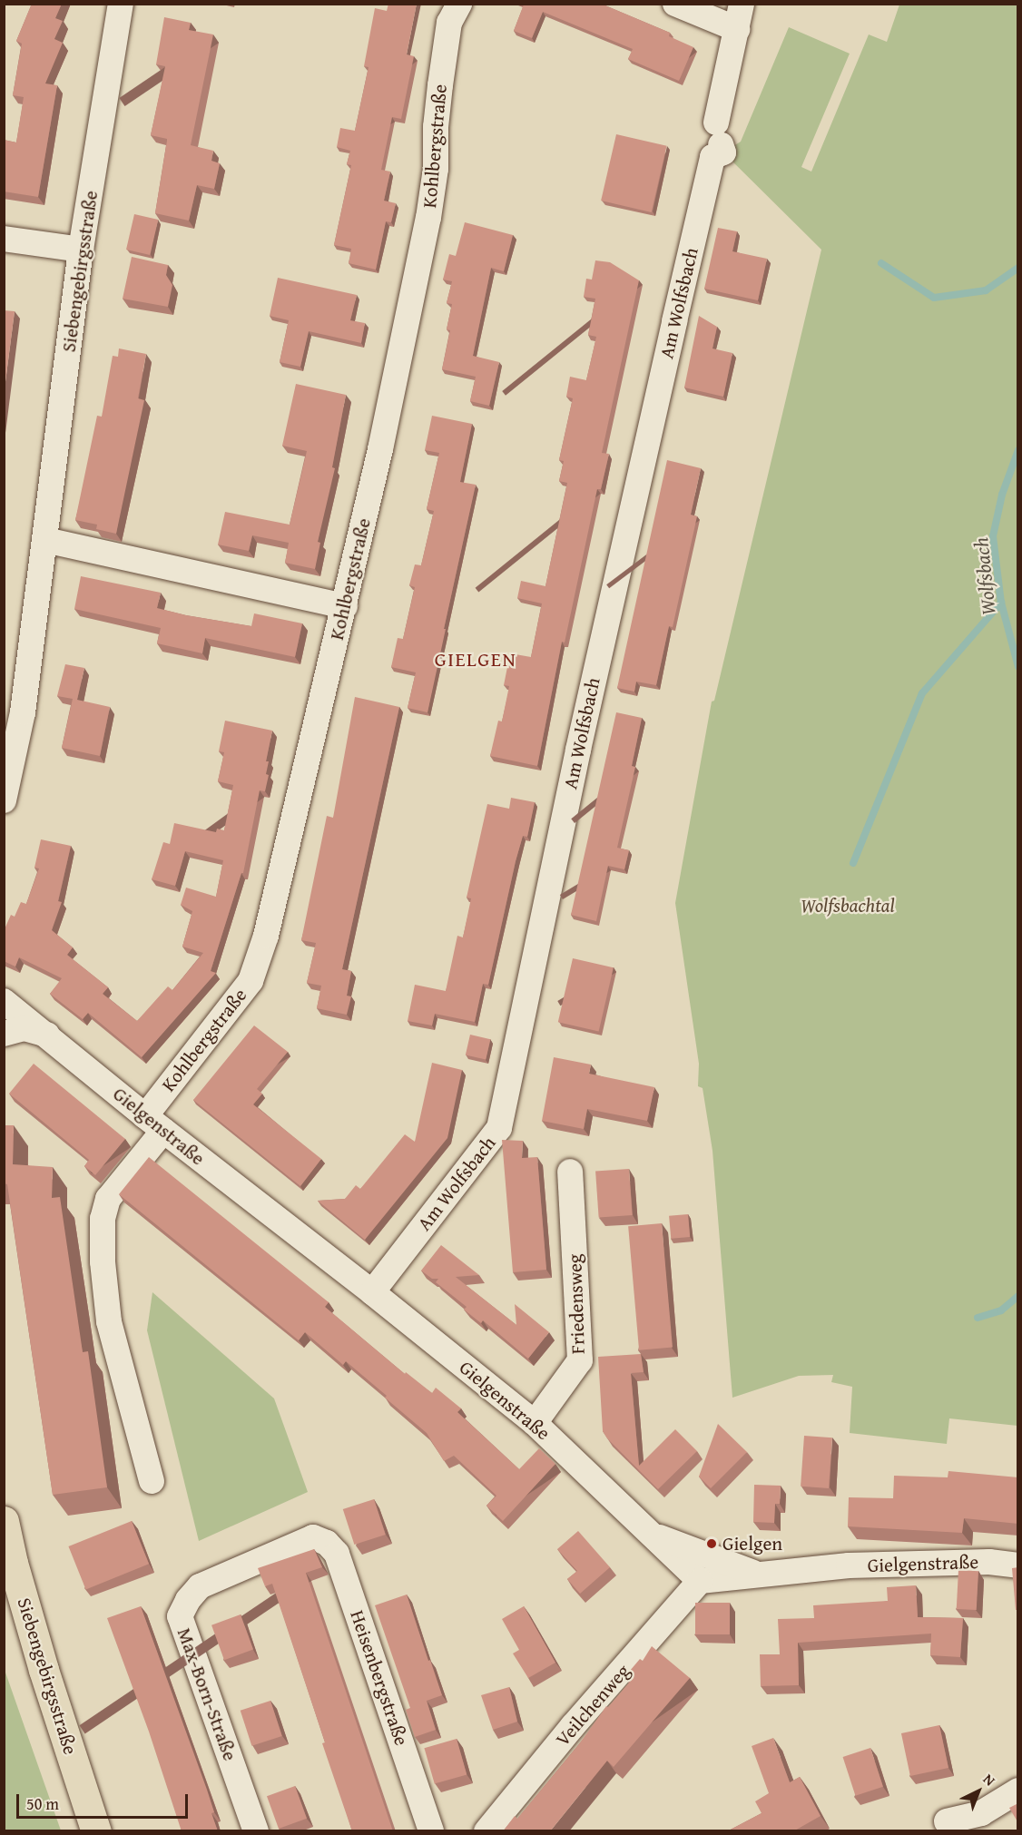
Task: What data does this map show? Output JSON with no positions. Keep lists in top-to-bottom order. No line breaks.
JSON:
{"streets":{"main road":["Siebengebirgsstraße"],"street":["Kohlbergstraße","Am Wolfsbach","Gielgenstraße","Friedensweg","Heisenbergstraße","Max-Born-Straße","Veilchenweg"]},"crossings":[["Kohlbergstraße","Gielgenstraße"],["Am Wolfsbach","Gielgenstraße"],["Gielgenstraße","Friedensweg"],["Gielgenstraße","Veilchenweg"],["Heisenbergstraße","Max-Born-Straße"]],"districts":["GIELGEN"],"water":["Wolfsbach"],"parks":["Wolfsbachtal"],"places":["Gielgen"],"scale_bar":"50 m","north":"top right"}
